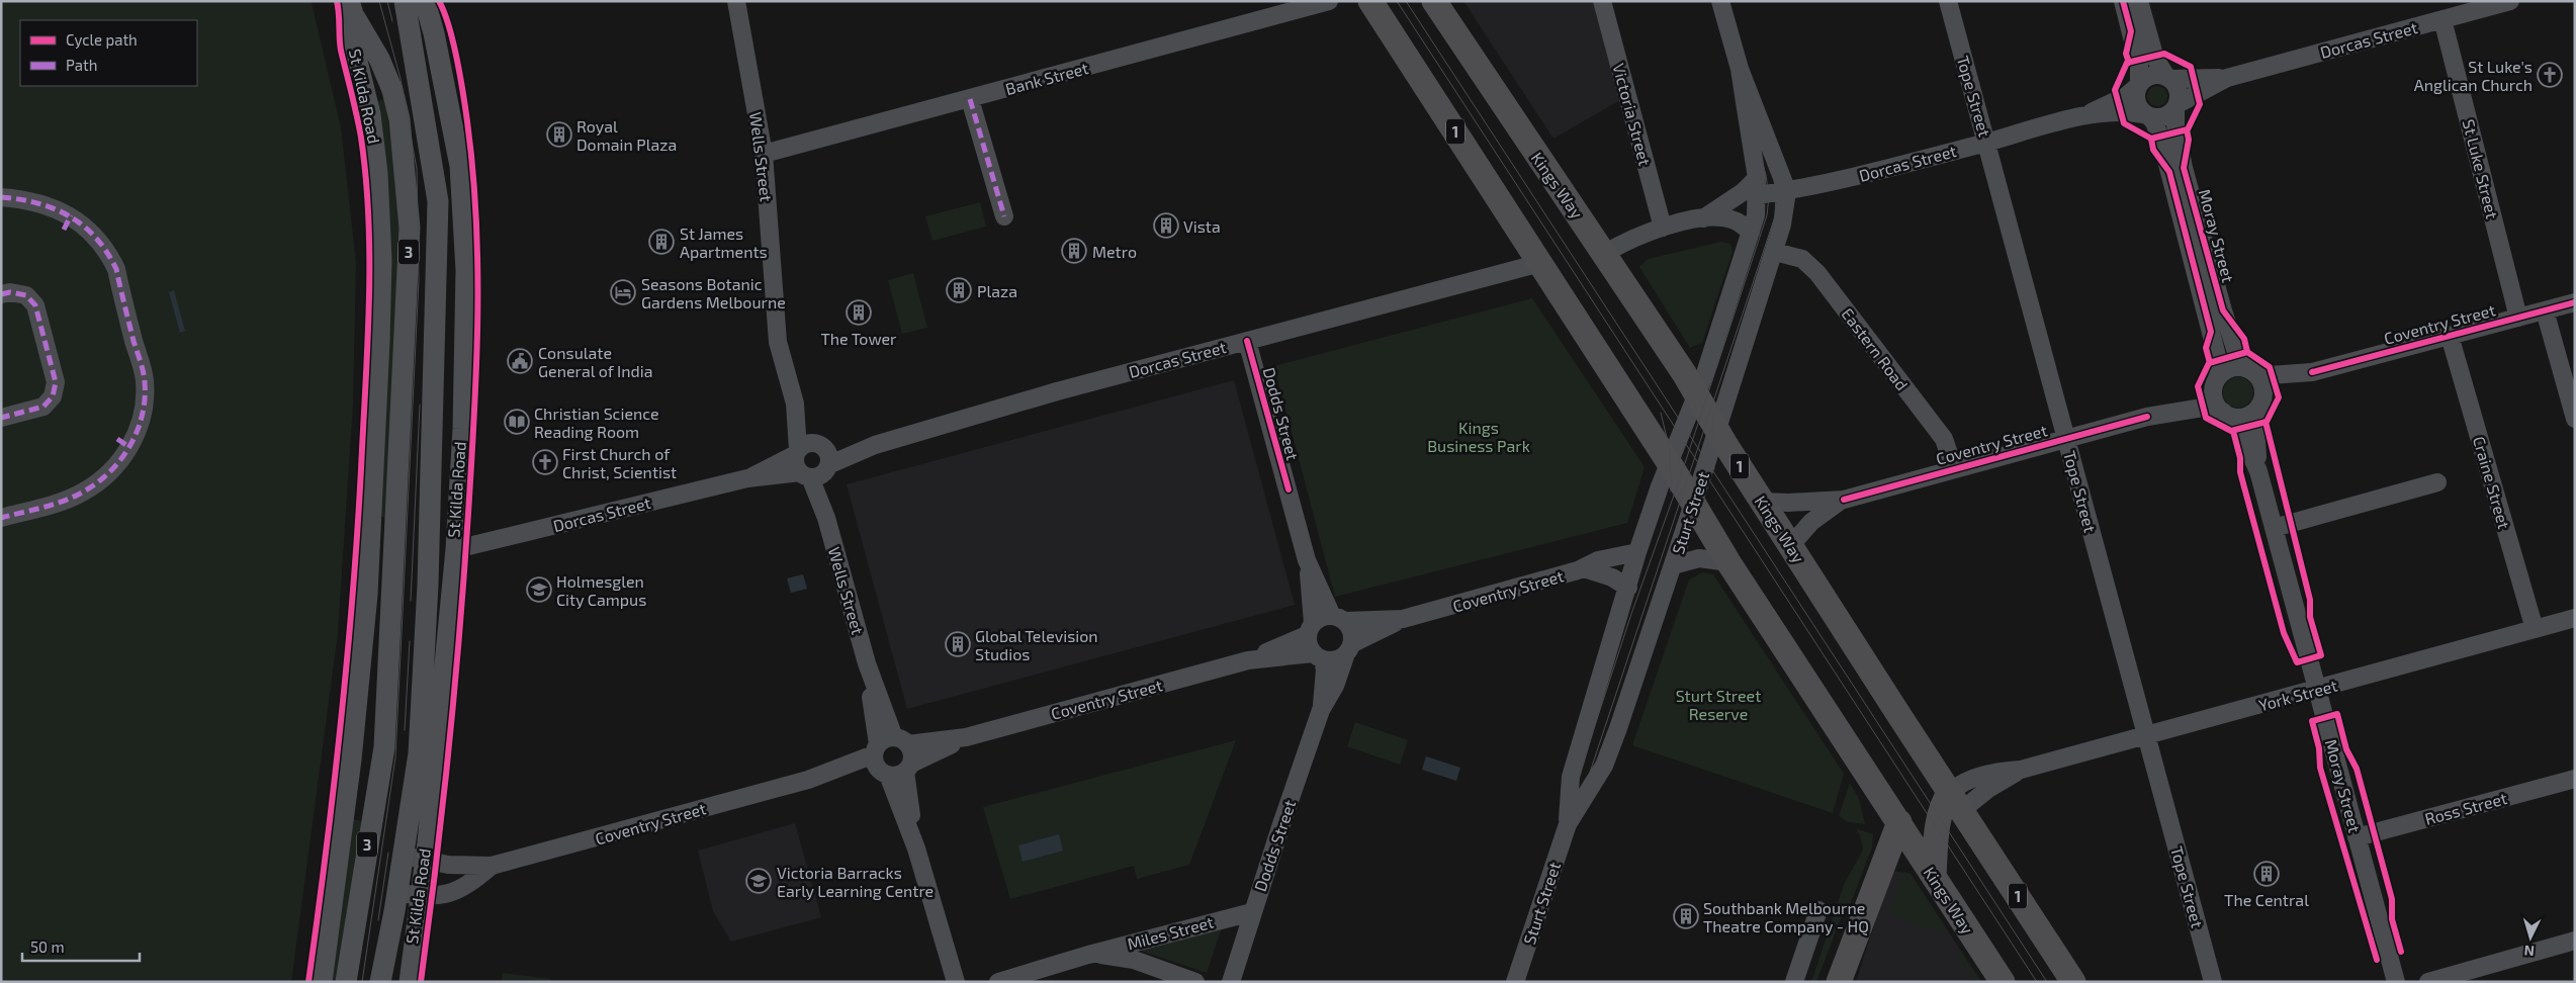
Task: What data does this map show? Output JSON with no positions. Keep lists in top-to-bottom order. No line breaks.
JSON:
{"streets":{"highway":["1","Kings Way"],"main road":["St Kilda Road","3"],"street":["Dorcas Street","Bank Street","Tope Street","Victoria Street","Wells Street","St Luke Street","Moray Street","Coventry Street","Eastern Road","Dodds Street","Craine Street","Sturt Street","York Street","Ross Street","Miles Street"]},"crossings":[["Dorcas Street","St Kilda Road"],["Dorcas Street","Tope Street"],["Dorcas Street","Wells Street"],["Dorcas Street","St Luke Street"],["Dorcas Street","Kings Way"],["Dorcas Street","Moray Street"],["Dorcas Street","Dodds Street"],["Dorcas Street","Sturt Street"],["Bank Street","Wells Street"],["St Kilda Road","Coventry Street"],["Tope Street","Coventry Street"],["Tope Street","York Street"],["Wells Street","Coventry Street"],["St Luke Street","Coventry Street"],["Kings Way","Coventry Street"],["Kings Way","Sturt Street"],["Kings Way","York Street"],["Moray Street","Coventry Street"],["Moray Street","York Street"],["Moray Street","Ross Street"],["Coventry Street","Eastern Road"],["Coventry Street","Dodds Street"],["Coventry Street","Craine Street"],["Coventry Street","Sturt Street"],["Eastern Road","Sturt Street"],["Dodds Street","Miles Street"],["Craine Street","York Street"]],"parks":["Kings Business Park","Sturt Street Reserve"],"places":{"church":["St Luke's Anglican Church","First Church of Christ, Scientist"],"building":["Royal Domain Plaza","Vista","St James Apartments","Metro","Plaza","The Tower","Global Television Studios","The Central","Southbank Melbourne Theatre Company - HQ"],"hotel":["Seasons Botanic Gardens Melbourne"],"public building":["Consulate General of India"],"library":["Christian Science Reading Room"],"school or university":["Holmesglen City Campus","Victoria Barracks Early Learning Centre"]},"legend":["Cycle path","Path"],"scale_bar":"50 m","north":"bottom"}
